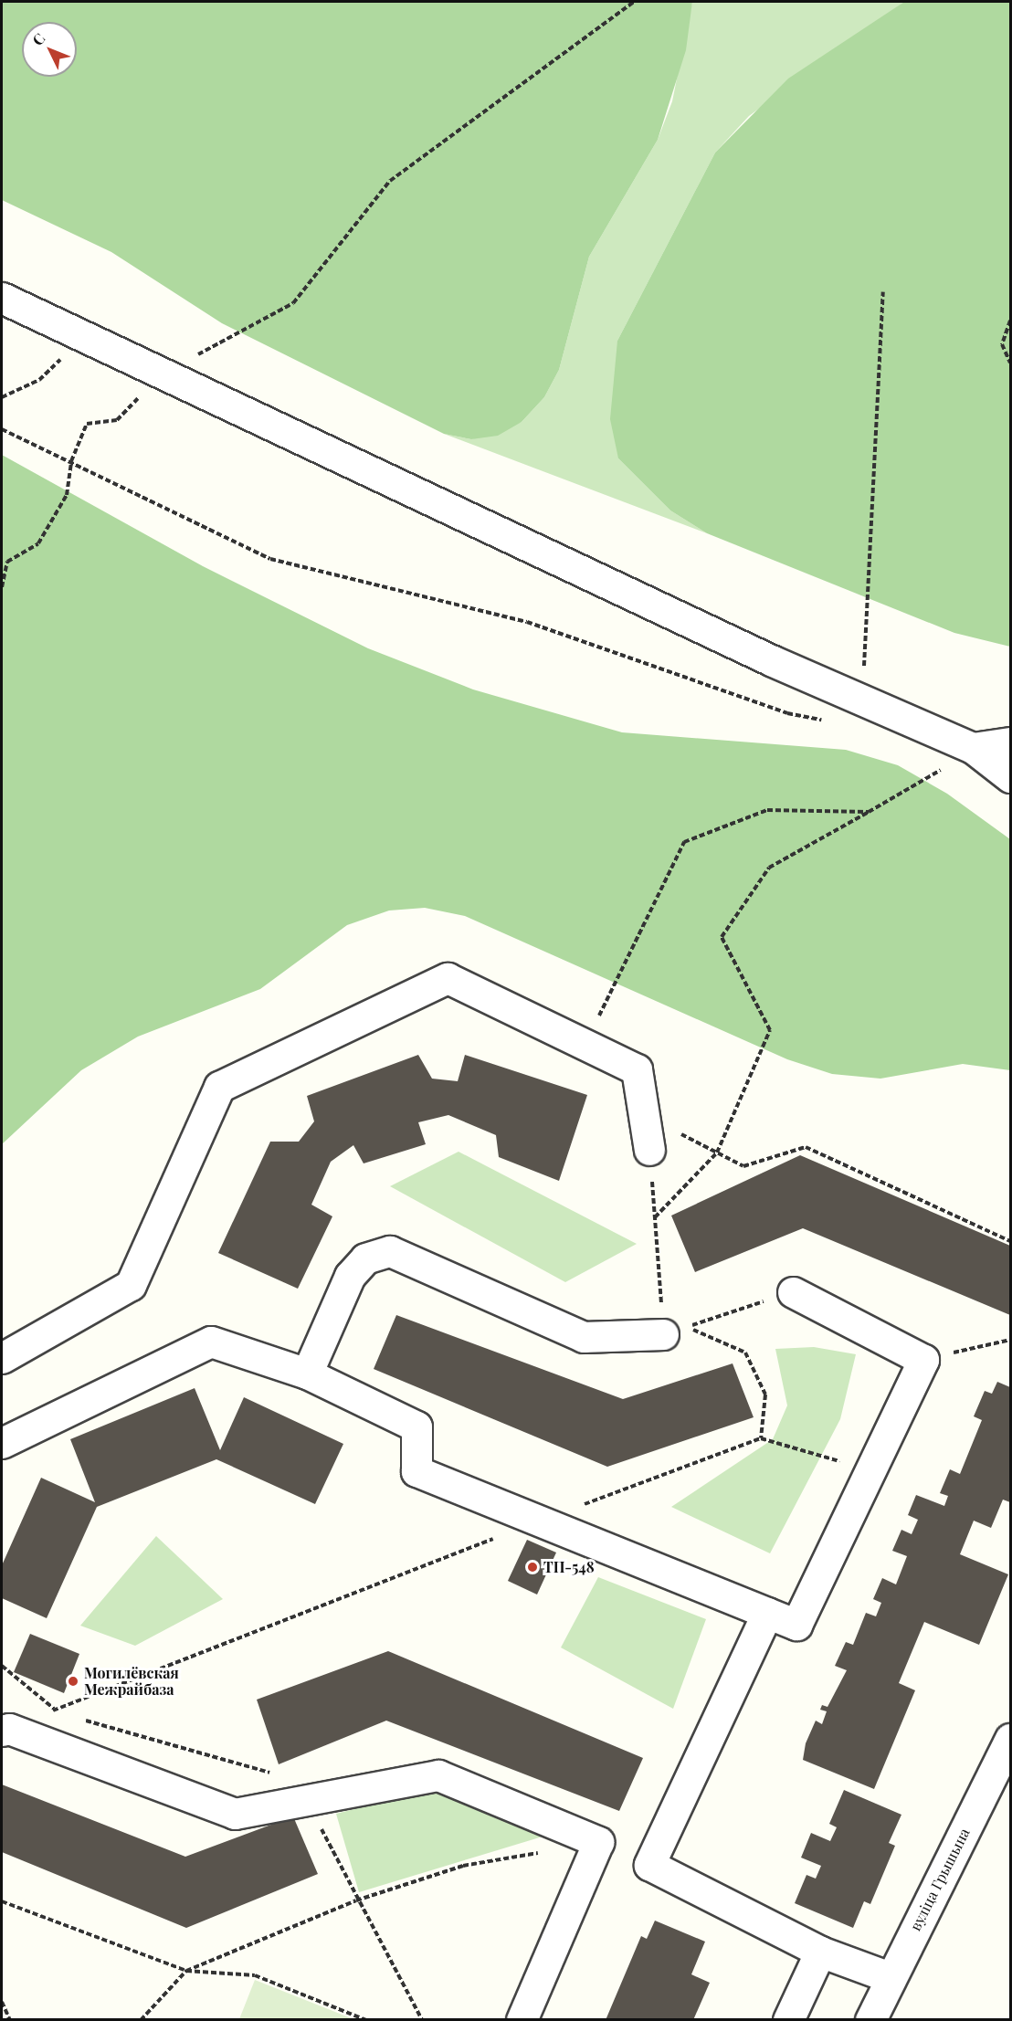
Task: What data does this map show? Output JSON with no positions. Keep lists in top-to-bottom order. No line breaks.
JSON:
{"streets":{"street":["вуліца Грышына"]},"places":["ТП-548","Могилёвская Межрайбаза"],"north":"top left"}
